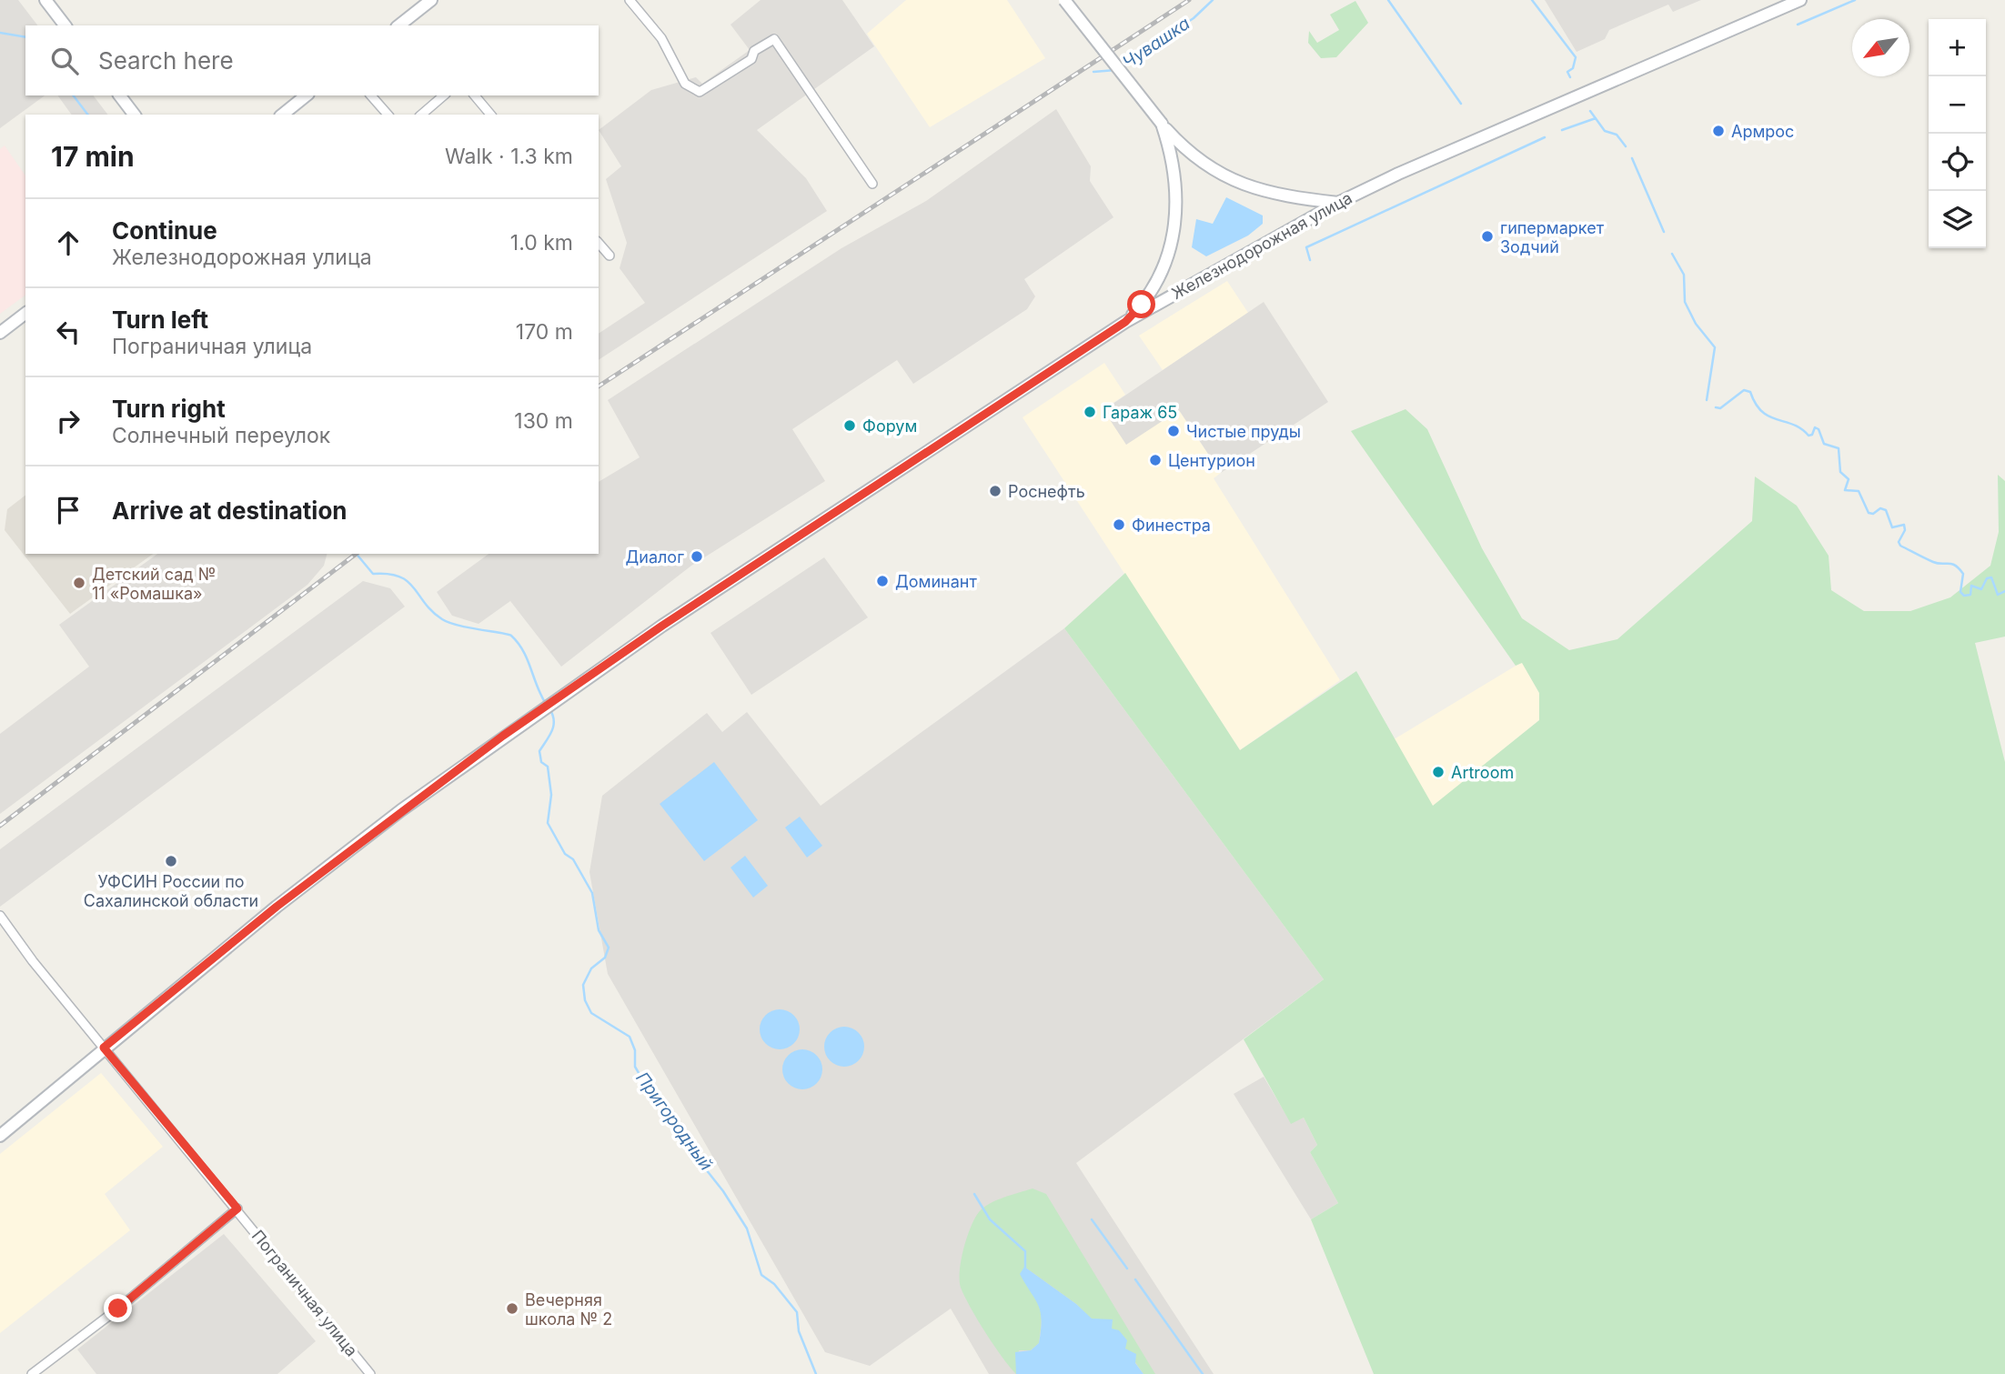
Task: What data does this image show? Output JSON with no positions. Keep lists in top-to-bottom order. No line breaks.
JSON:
{"streets":{"main road":["Железнодорожная улица"],"street":["Пограничная улица"]},"crossings":[["Железнодорожная улица","Пограничная улица"]],"water":["Чувашка","Пригородный"],"places":["Армрос","гипермаркет Зодчий","Гараж 65","Форум","Чистые пруды","Центурион","Роснефть","Финестра","Диалог","Доминант","Детский сад № 11 «Ромашка»","Artroom","УФСИН России по Сахалинской области","Вечерняя школа № 2"],"north":"bottom left","page":{"map_buttons":["+","−"],"search":"Search here","heading":["17 min","Walk · 1.3 km"],"list":[["Continue","Железнодорожная улица","1.0 km"],["Turn left","Пограничная улица","170 m"],["Turn right","Солнечный переулок","130 m"],"Arrive at destination"]}}
